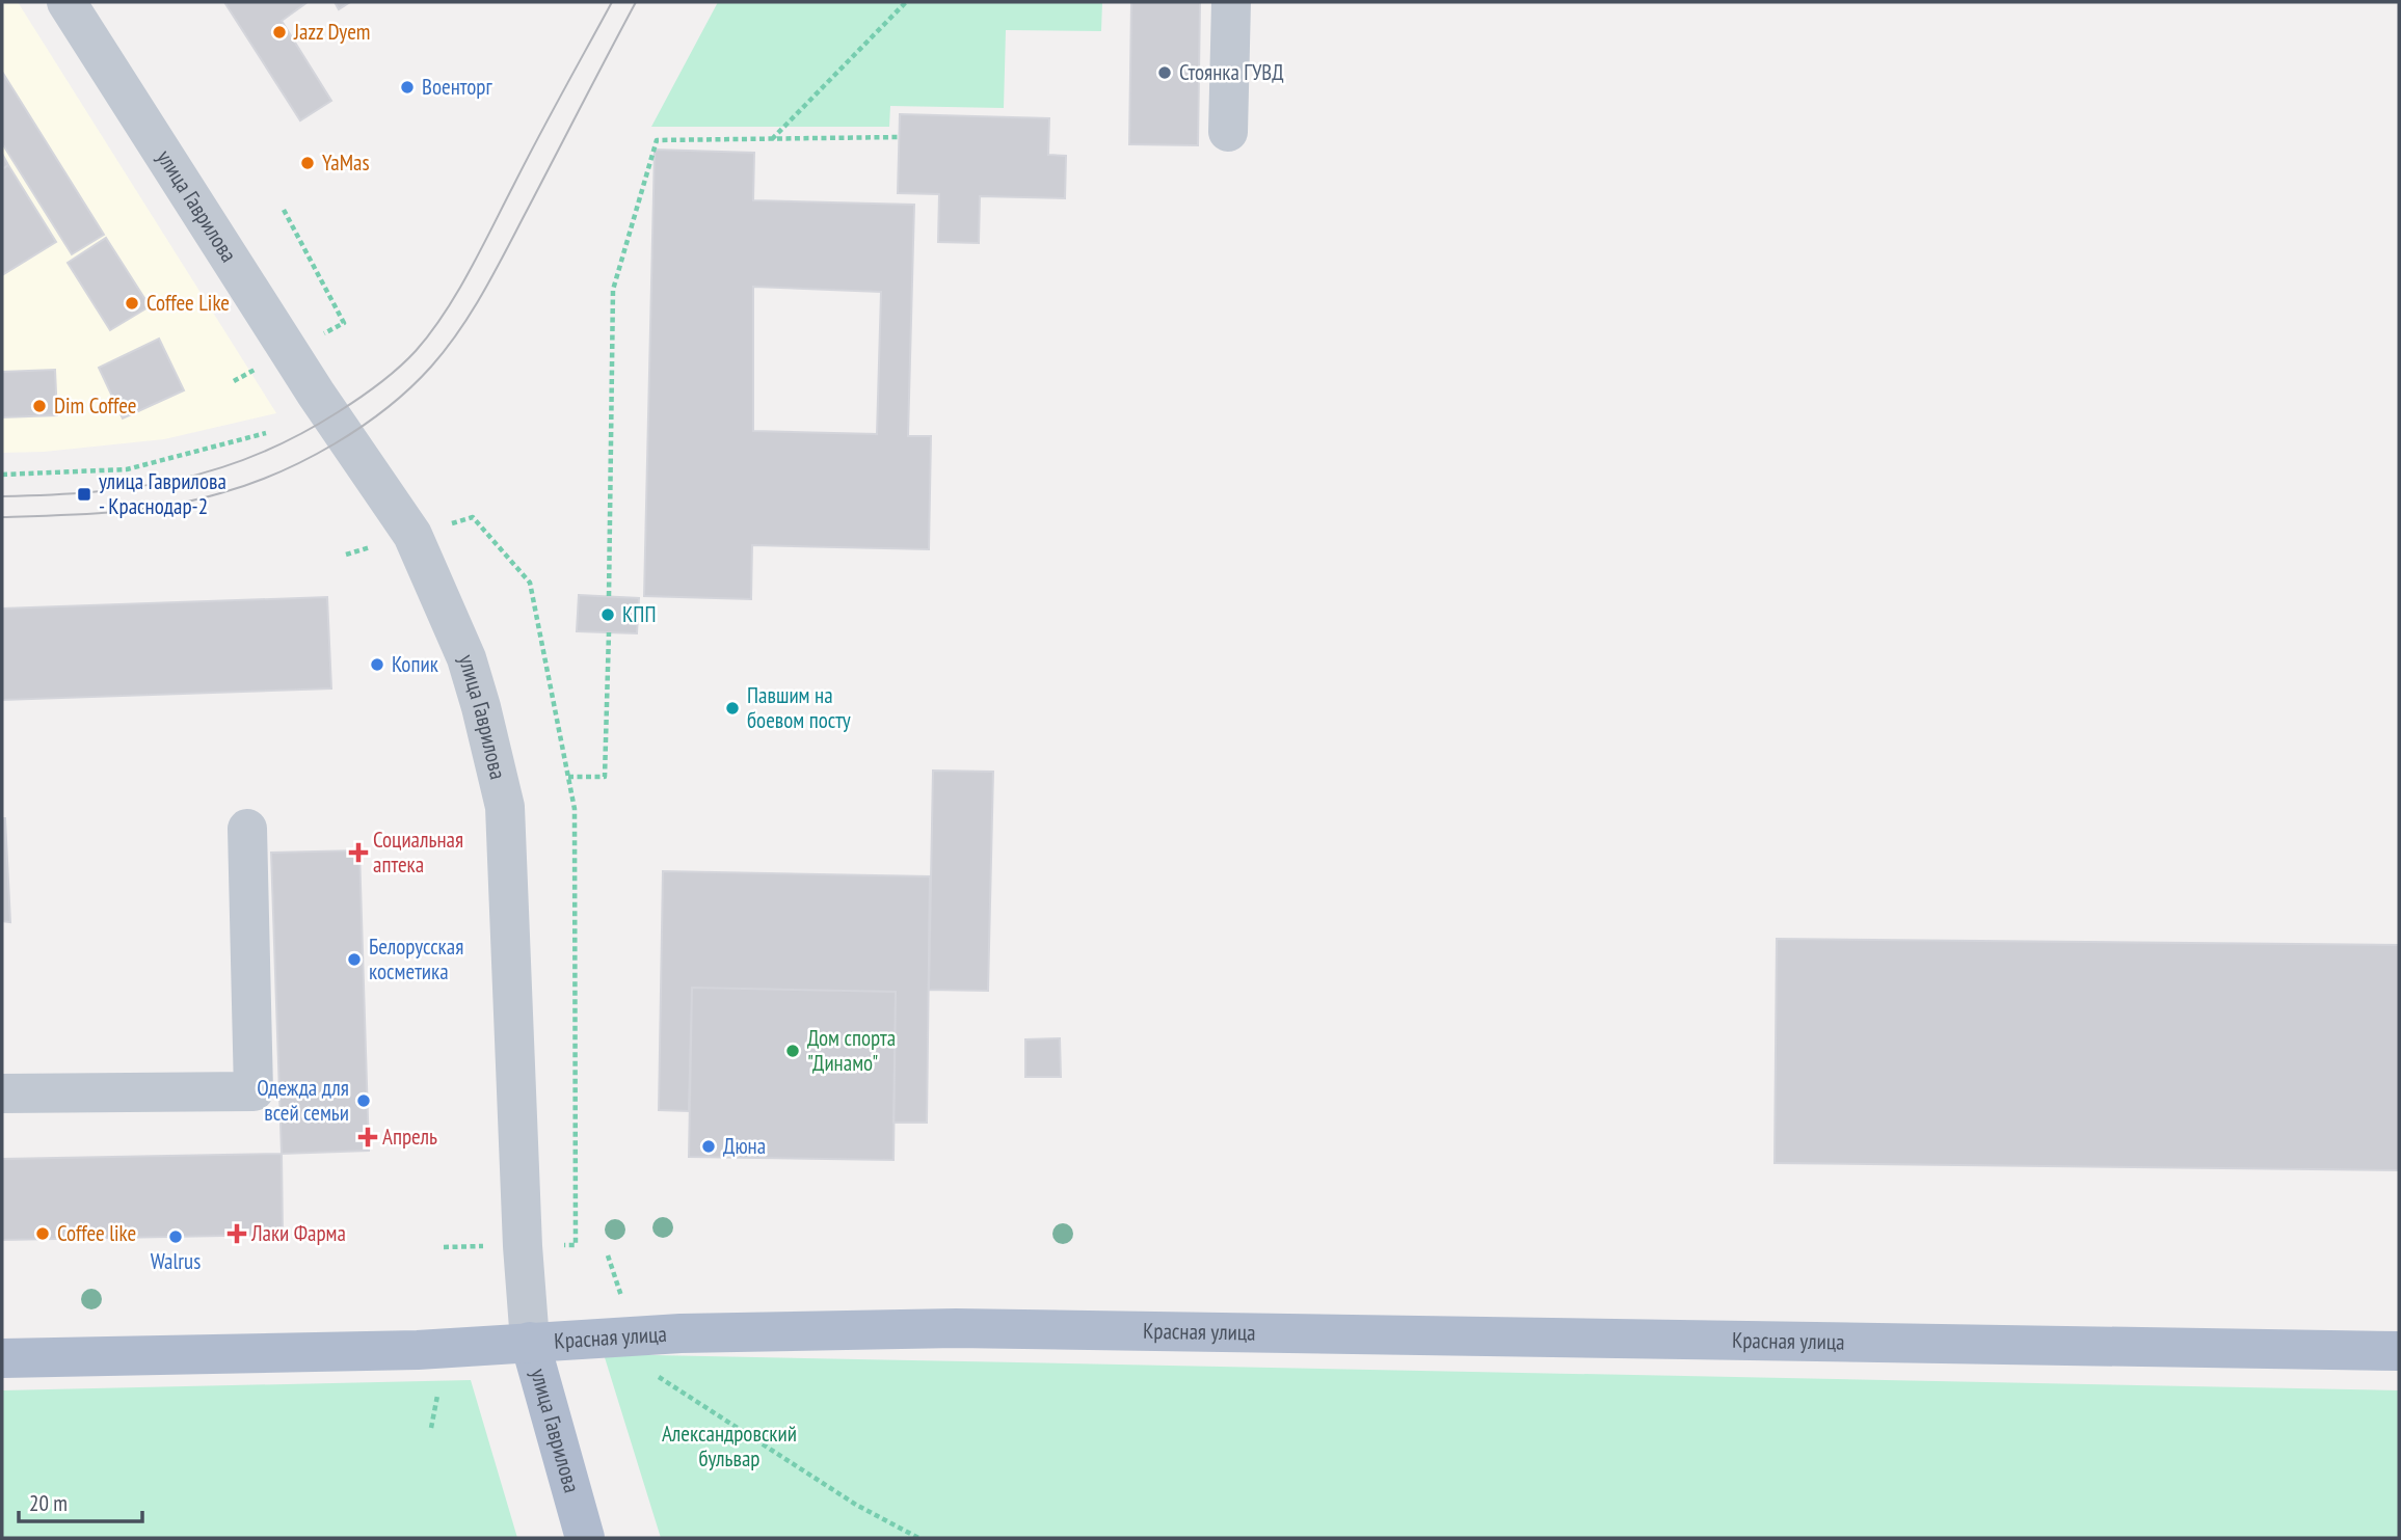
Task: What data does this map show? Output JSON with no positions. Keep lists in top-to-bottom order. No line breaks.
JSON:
{"streets":{"main road":["улица Гаврилова","Красная улица"]},"crossings":[["улица Гаврилова","Красная улица"]],"parks":["Александровский бульвар"],"places":{"other":["Jazz Dyem","Стоянка ГУВД","Военторг","YaMas","Coffee Like","Dim Coffee","КПП","Копик","Павшим на боевом посту","Белорусская косметика","Дом спорта \"Динамо\"","Одежда для всей семьи","Дюна","Coffee like","Walrus"],"transit":["улица Гаврилова - Краснодар-2"],"health":["Социальная аптека","Апрель","Лаки Фарма"]},"scale_bar":"20 m"}
